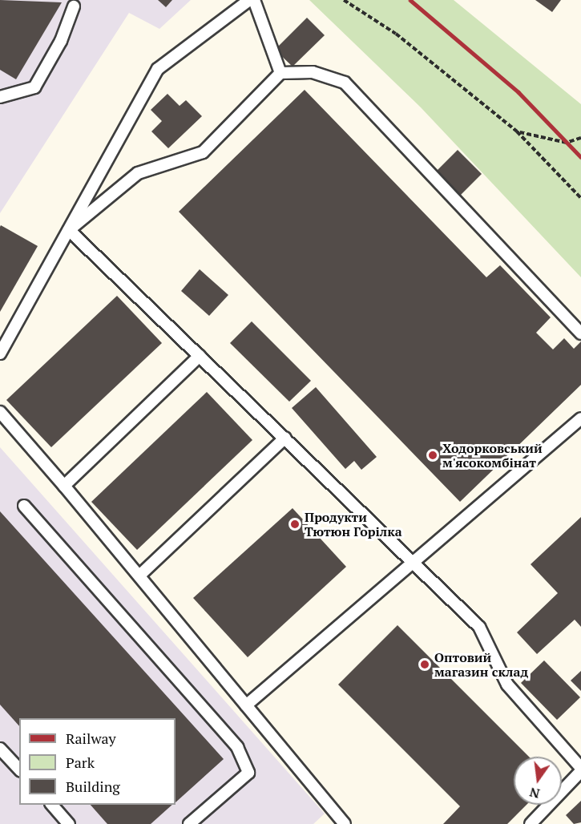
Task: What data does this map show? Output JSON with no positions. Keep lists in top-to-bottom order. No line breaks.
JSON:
{"places":["Ходорковський м'ясокомбінат","Продукти Тютюн Горілка","Оптовий магазин склад"],"legend":["Railway","Park","Building"],"north":"bottom"}
